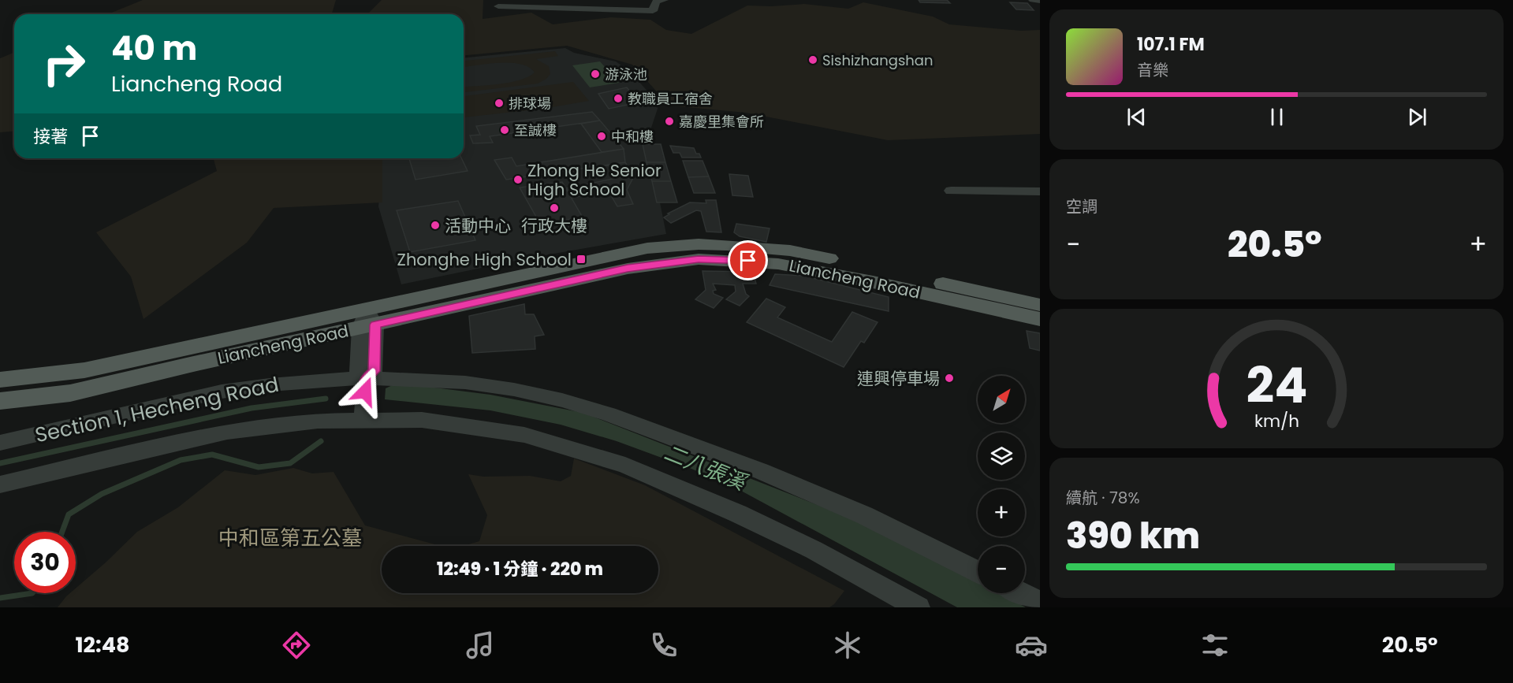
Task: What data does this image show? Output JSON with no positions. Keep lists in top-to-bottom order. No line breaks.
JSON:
{"streets":{"main road":["Liancheng Road"],"street":["Section 1, Hecheng Road"]},"water":["二八張溪"],"parks":["中和區第五公墓"],"places":{"other":["Sishizhangshan","游泳池","教職員工宿舍","排球場","嘉慶里集會所","至誠樓","中和樓","Zhong He Senior High School","行政大樓","活動中心","連興停車場"],"transit":["Zhonghe High School"]},"north":"top right","page":{"turn":["40 m","Liancheng Road"],"song":["107.1 FM","音樂"],"then":"接著","tile":["空調",["續航 · 78%","390 km"]],"heat":["−","20.5°","+"],"map_buttons":["+","−"],"limit":"30","trip":"12:49 · 1 分鐘 · 220 m","tabs":["12:48","20.5°"],"gauge":["24","km/h"]}}
